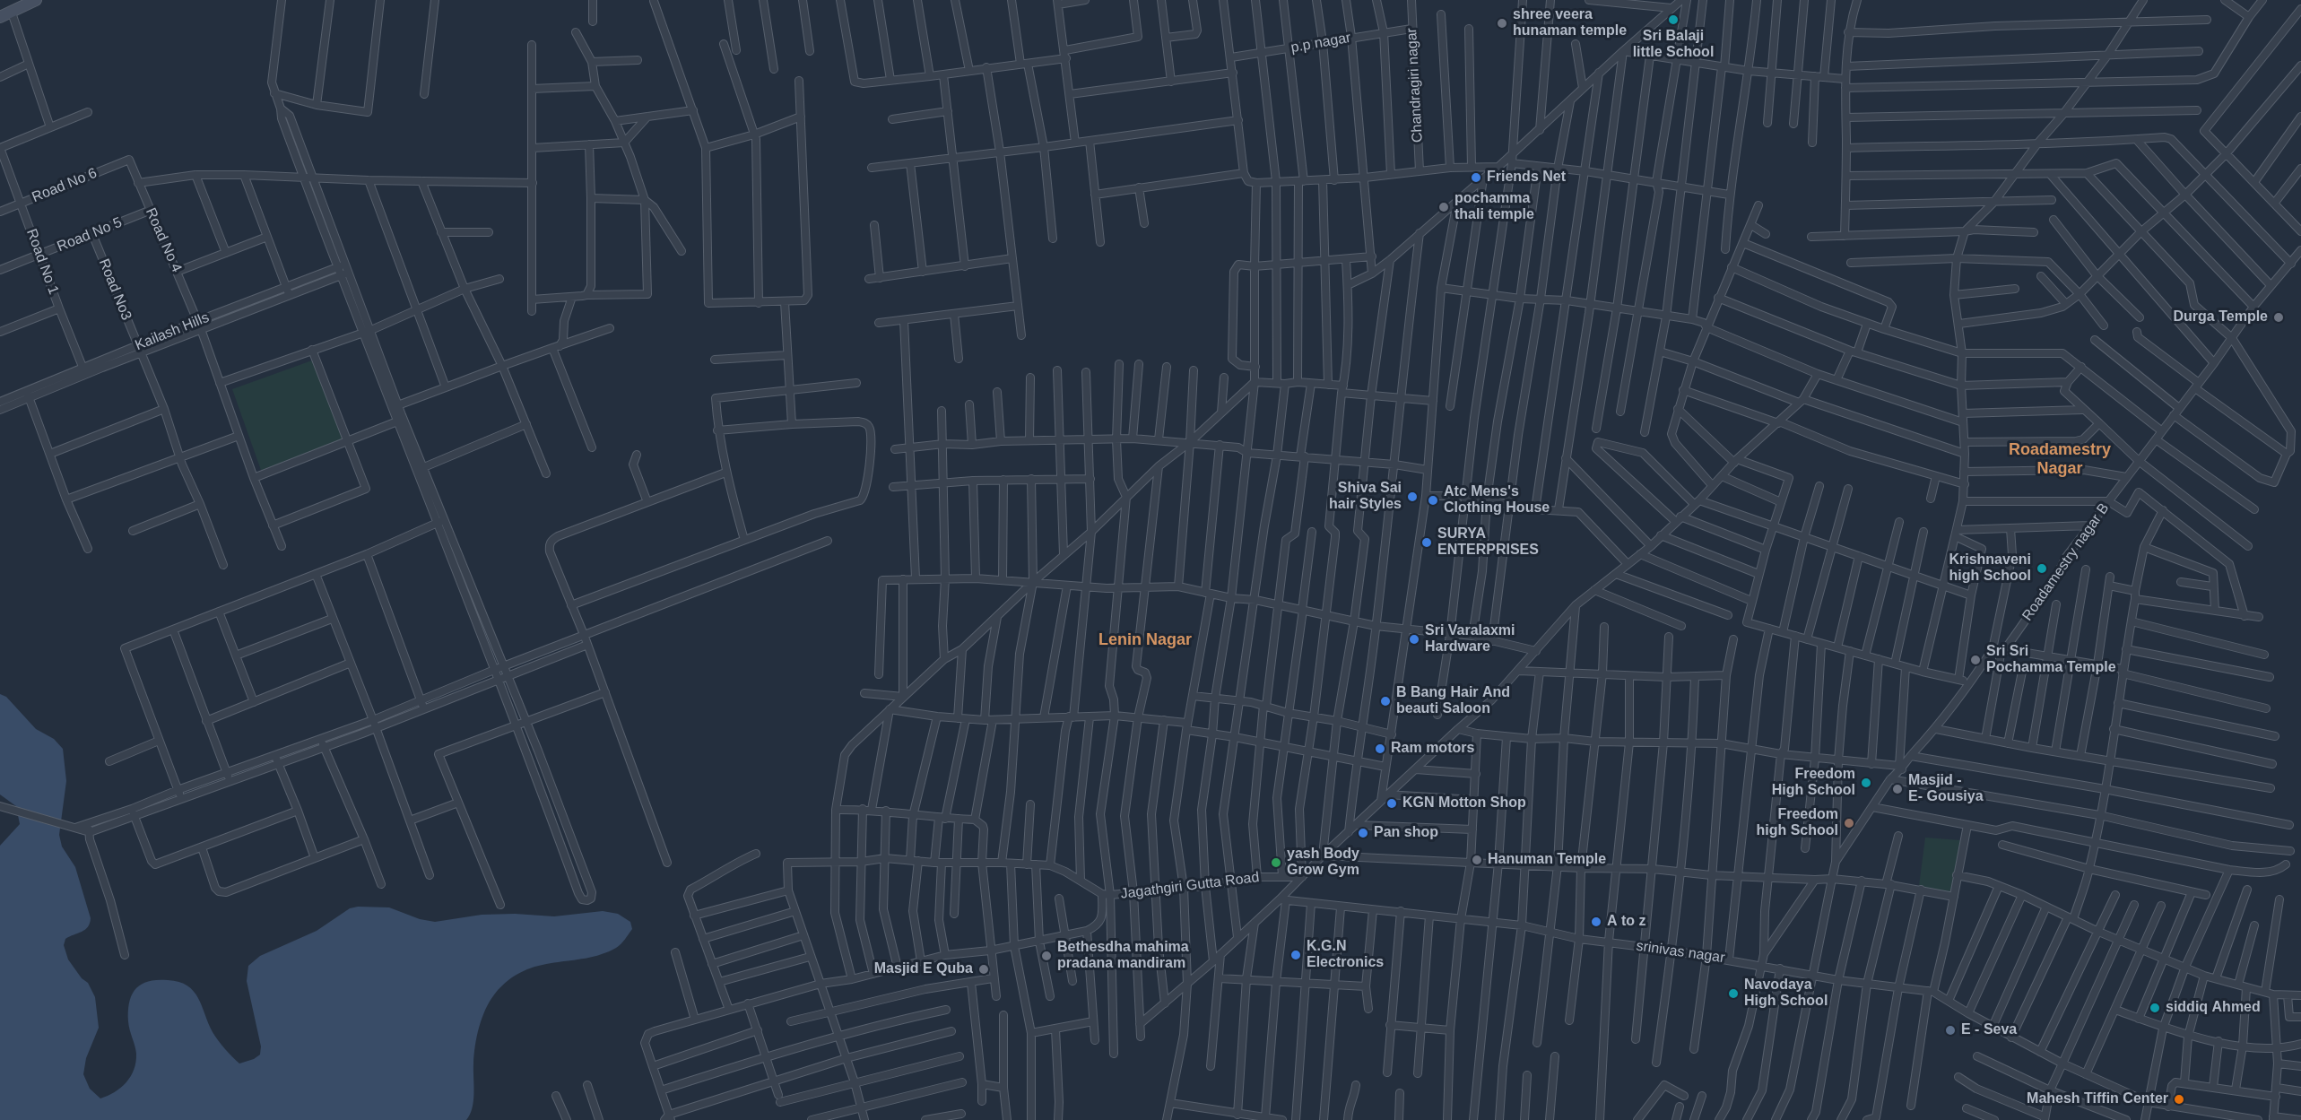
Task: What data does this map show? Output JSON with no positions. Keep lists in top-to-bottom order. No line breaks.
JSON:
{"streets":{"street":["p.p nagar","Chandragiri nagar","Road No 6","Road No 5","Road No 4","Road No 1","Road No3","Kailash Hills","Roadamestry nagar B","Jagathgiri Gutta Road","srinivas nagar"]},"crossings":[["p.p nagar","Chandragiri nagar"],["Road No 6","Road No 4"],["Road No 6","Road No 1"],["Road No 5","Road No 4"],["Road No 5","Road No 1"],["Road No 5","Road No3"],["Road No 4","Kailash Hills"],["Road No 1","Kailash Hills"],["Road No3","Kailash Hills"]],"districts":["Roadamestry Nagar","Lenin Nagar"],"places":["Sri Balaji little School","shree veera hunaman temple","Friends Net","pochamma thali temple","Durga Temple","Shiva Sai hair Styles","Atc Mens's Clothing House","SURYA ENTERPRISES","Krishnaveni high School","Sri Varalaxmi Hardware","Sri Sri Pochamma Temple","B Bang Hair And beauti Saloon","Ram motors","Freedom High School","Masjid - E- Gousiya","KGN Motton Shop","Freedom high School","Pan shop","Hanuman Temple","yash Body Grow Gym","A to z","K.G.N Electronics","Bethesdha mahima pradana mandiram","Masjid E Quba","Navodaya High School","siddiq Ahmed","E - Seva","Mahesh Tiffin Center"]}
